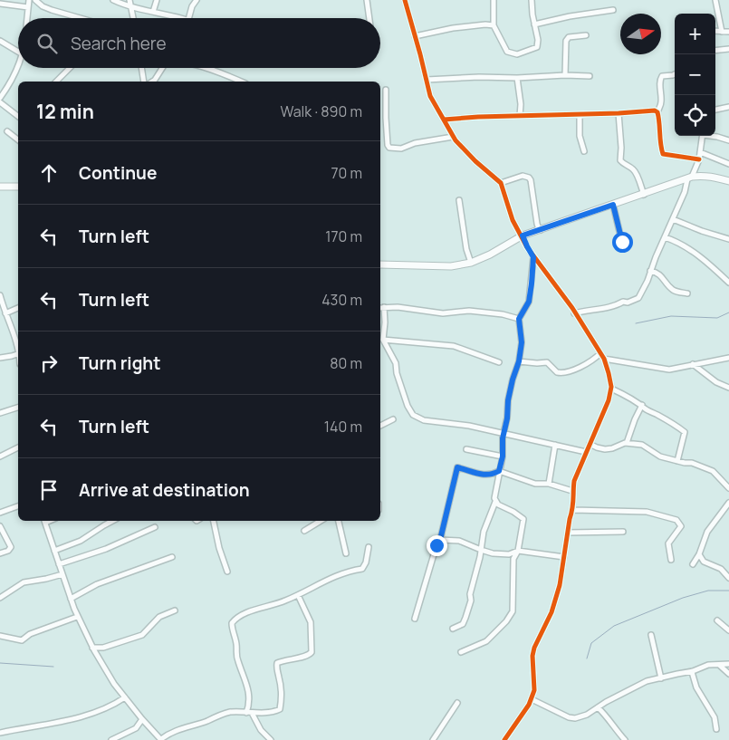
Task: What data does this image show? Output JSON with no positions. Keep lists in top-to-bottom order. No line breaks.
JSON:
{"north":"right","page":{"map_buttons":["+","−"],"search":"Search here","heading":["12 min","Walk · 890 m"],"list":[["Continue","70 m"],["Turn left","170 m"],["Turn left","430 m"],["Turn right","80 m"],["Turn left","140 m"],"Arrive at destination"]}}
